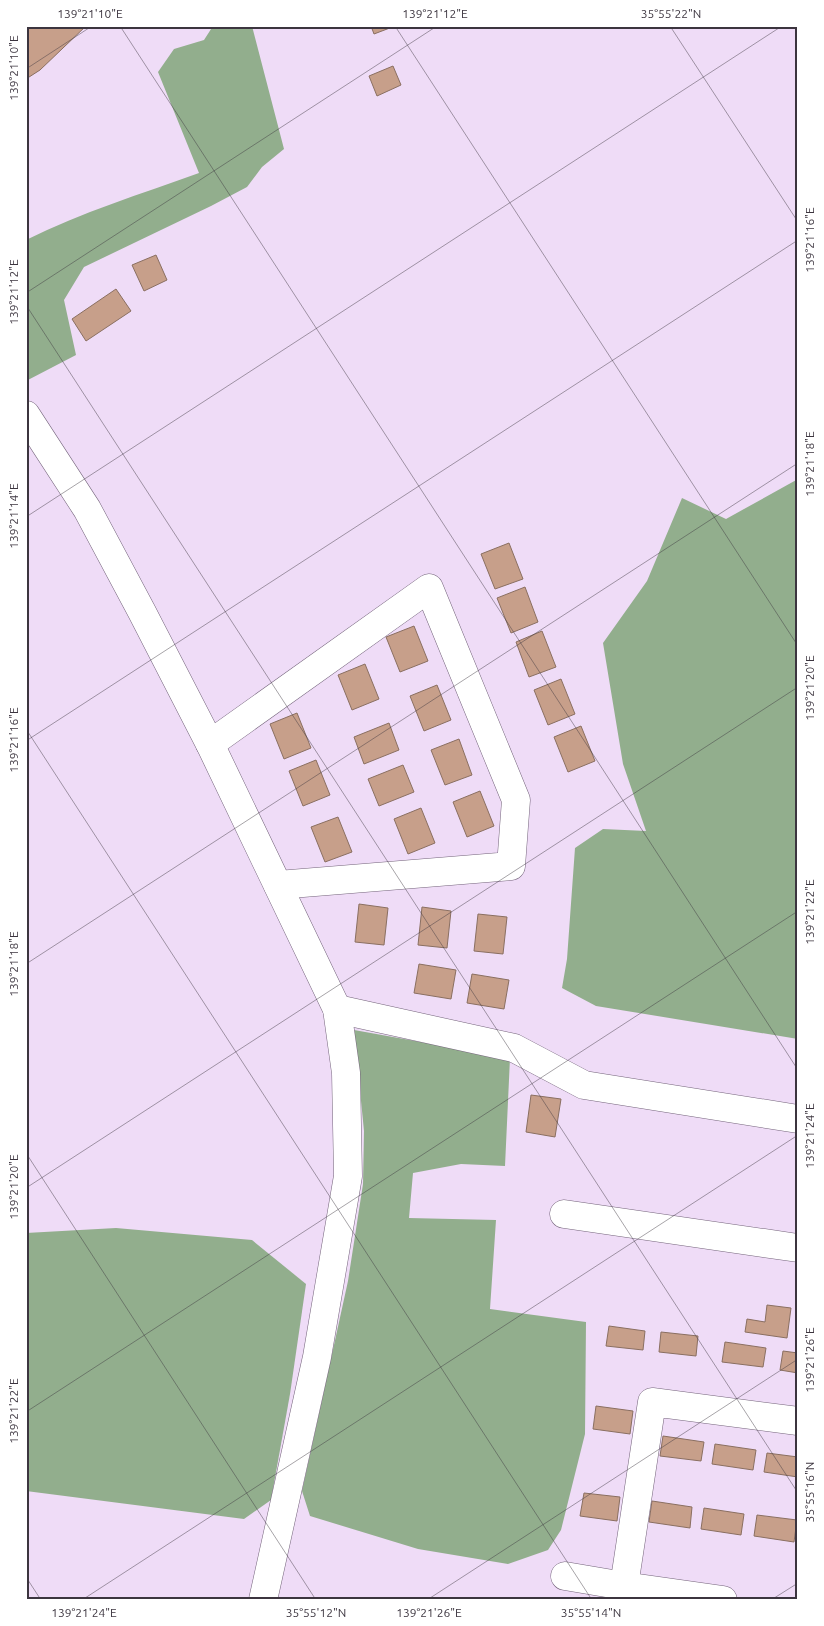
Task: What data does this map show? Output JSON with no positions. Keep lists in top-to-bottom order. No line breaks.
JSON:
{"coordinates":["139°21'10\"E","139°21'12\"E","35°55'22\"N","139°21'16\"E","139°21'18\"E","139°21'14\"E","139°21'20\"E","139°21'22\"E","139°21'24\"E","139°21'26\"E","35°55'16\"N","35°55'12\"N","35°55'14\"N"]}
